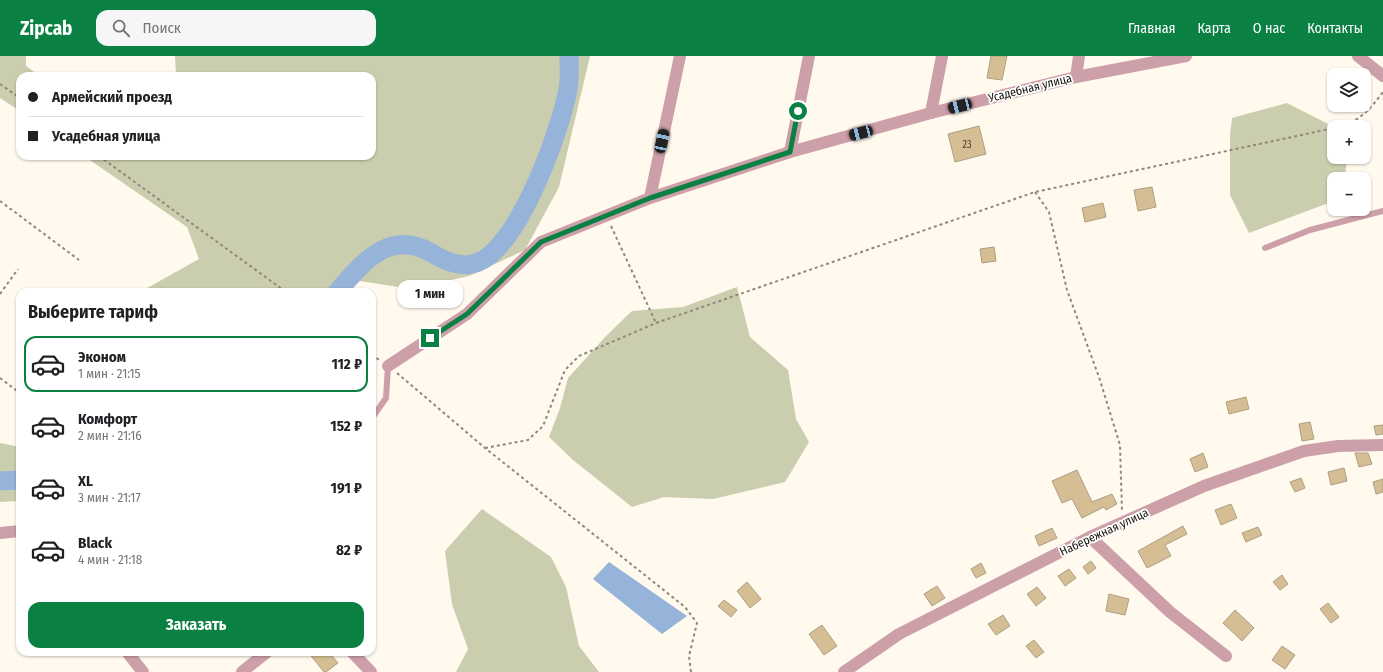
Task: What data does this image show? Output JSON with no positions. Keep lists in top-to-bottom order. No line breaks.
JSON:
{"streets":{"street":["Усадебная улица","Набережная улица"]},"house_numbers":["23"],"page":{"header":"Zipcab","search":"Поиск","nav":["Главная","Карта","О нас","Контакты"],"map_buttons":["+","−"],"banner":["Армейский проезд","Усадебная улица"],"bubble":"1 мин","heading":"Выберите тариф","list":[{"name":"Эконом","note":"1 мин · 21:15","value":"112 ₽"},{"name":"Комфорт","note":"2 мин · 21:16","value":"152 ₽"},{"name":"XL","note":"3 мин · 21:17","value":"191 ₽"},{"name":"Black","note":"4 мин · 21:18","value":"82 ₽"}],"buttons":"Заказать"}}
